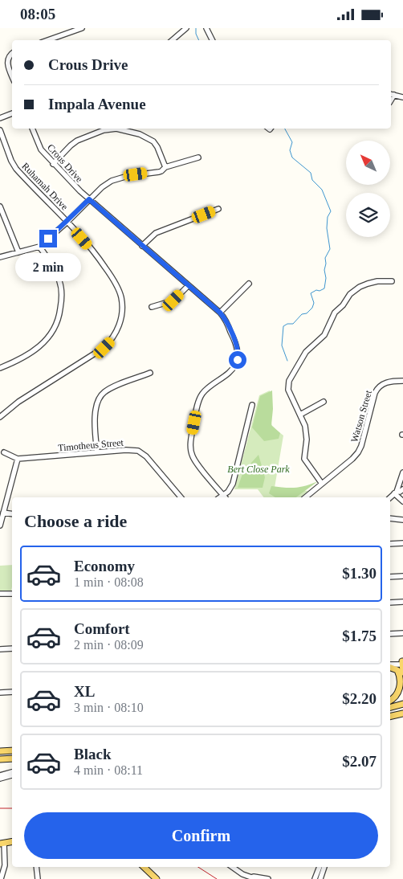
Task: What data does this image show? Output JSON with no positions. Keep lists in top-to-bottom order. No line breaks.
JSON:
{"streets":{"street":["Crous Drive","Ruhamah Drive","Watson Street","Timotheus Street"]},"parks":["Bert Close Park"],"north":"top left","page":{"status":"08:05","banner":["Crous Drive","Impala Avenue"],"bubble":"2 min","heading":"Choose a ride","list":[{"name":"Economy","note":"1 min · 08:08","value":"$1.30"},{"name":"Comfort","note":"2 min · 08:09","value":"$1.75"},{"name":"XL","note":"3 min · 08:10","value":"$2.20"},{"name":"Black","note":"4 min · 08:11","value":"$2.07"}],"buttons":"Confirm"}}
